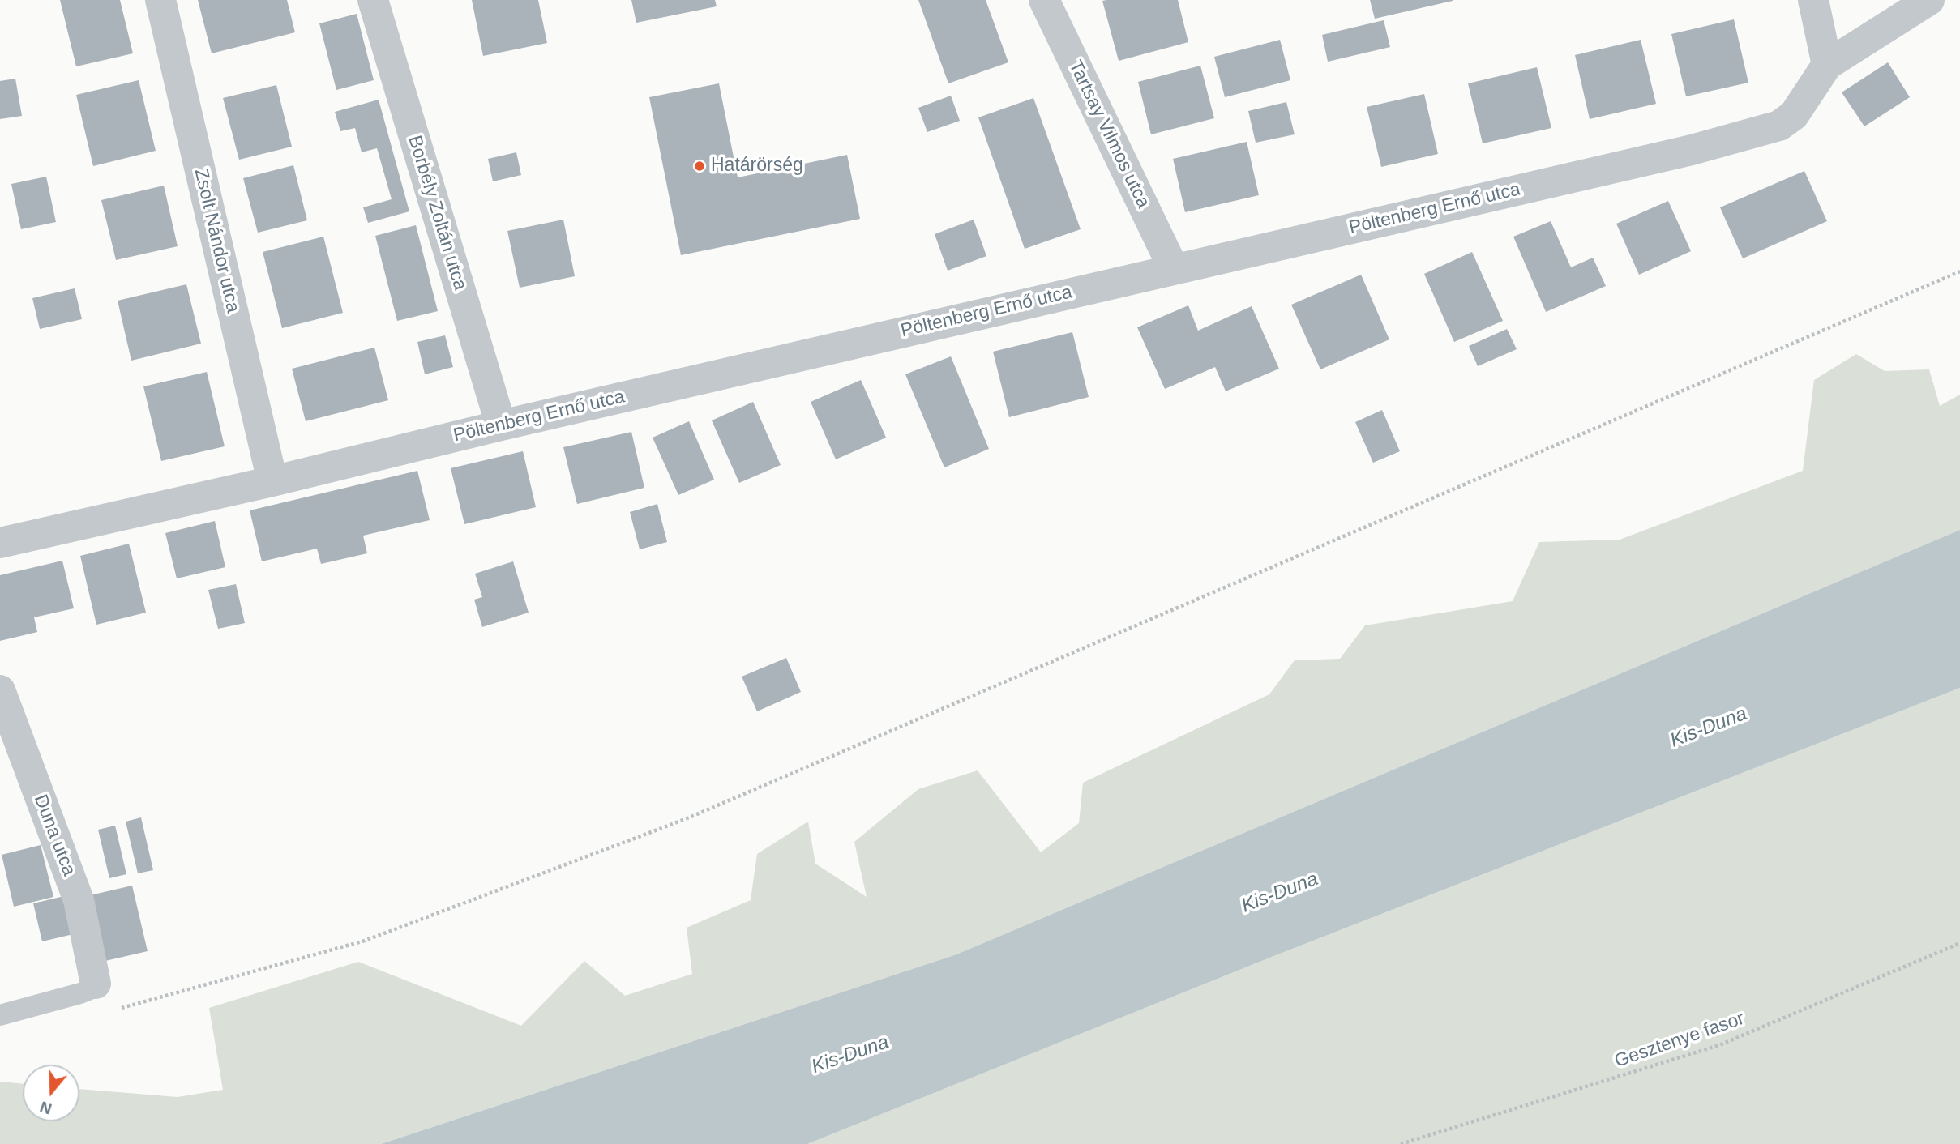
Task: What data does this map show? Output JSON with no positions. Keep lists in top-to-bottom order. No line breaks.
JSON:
{"streets":{"street":["Tartsay Vilmos utca","Pöltenberg Ernő utca","Borbély Zoltán utca","Zsolt Nándor utca","Duna utca"],"path":["Gesztenye fasor"]},"crossings":[["Tartsay Vilmos utca","Pöltenberg Ernő utca"],["Pöltenberg Ernő utca","Borbély Zoltán utca"],["Pöltenberg Ernő utca","Zsolt Nándor utca"]],"water":["Kis-Duna"],"places":["Határörség"],"north":"bottom"}
